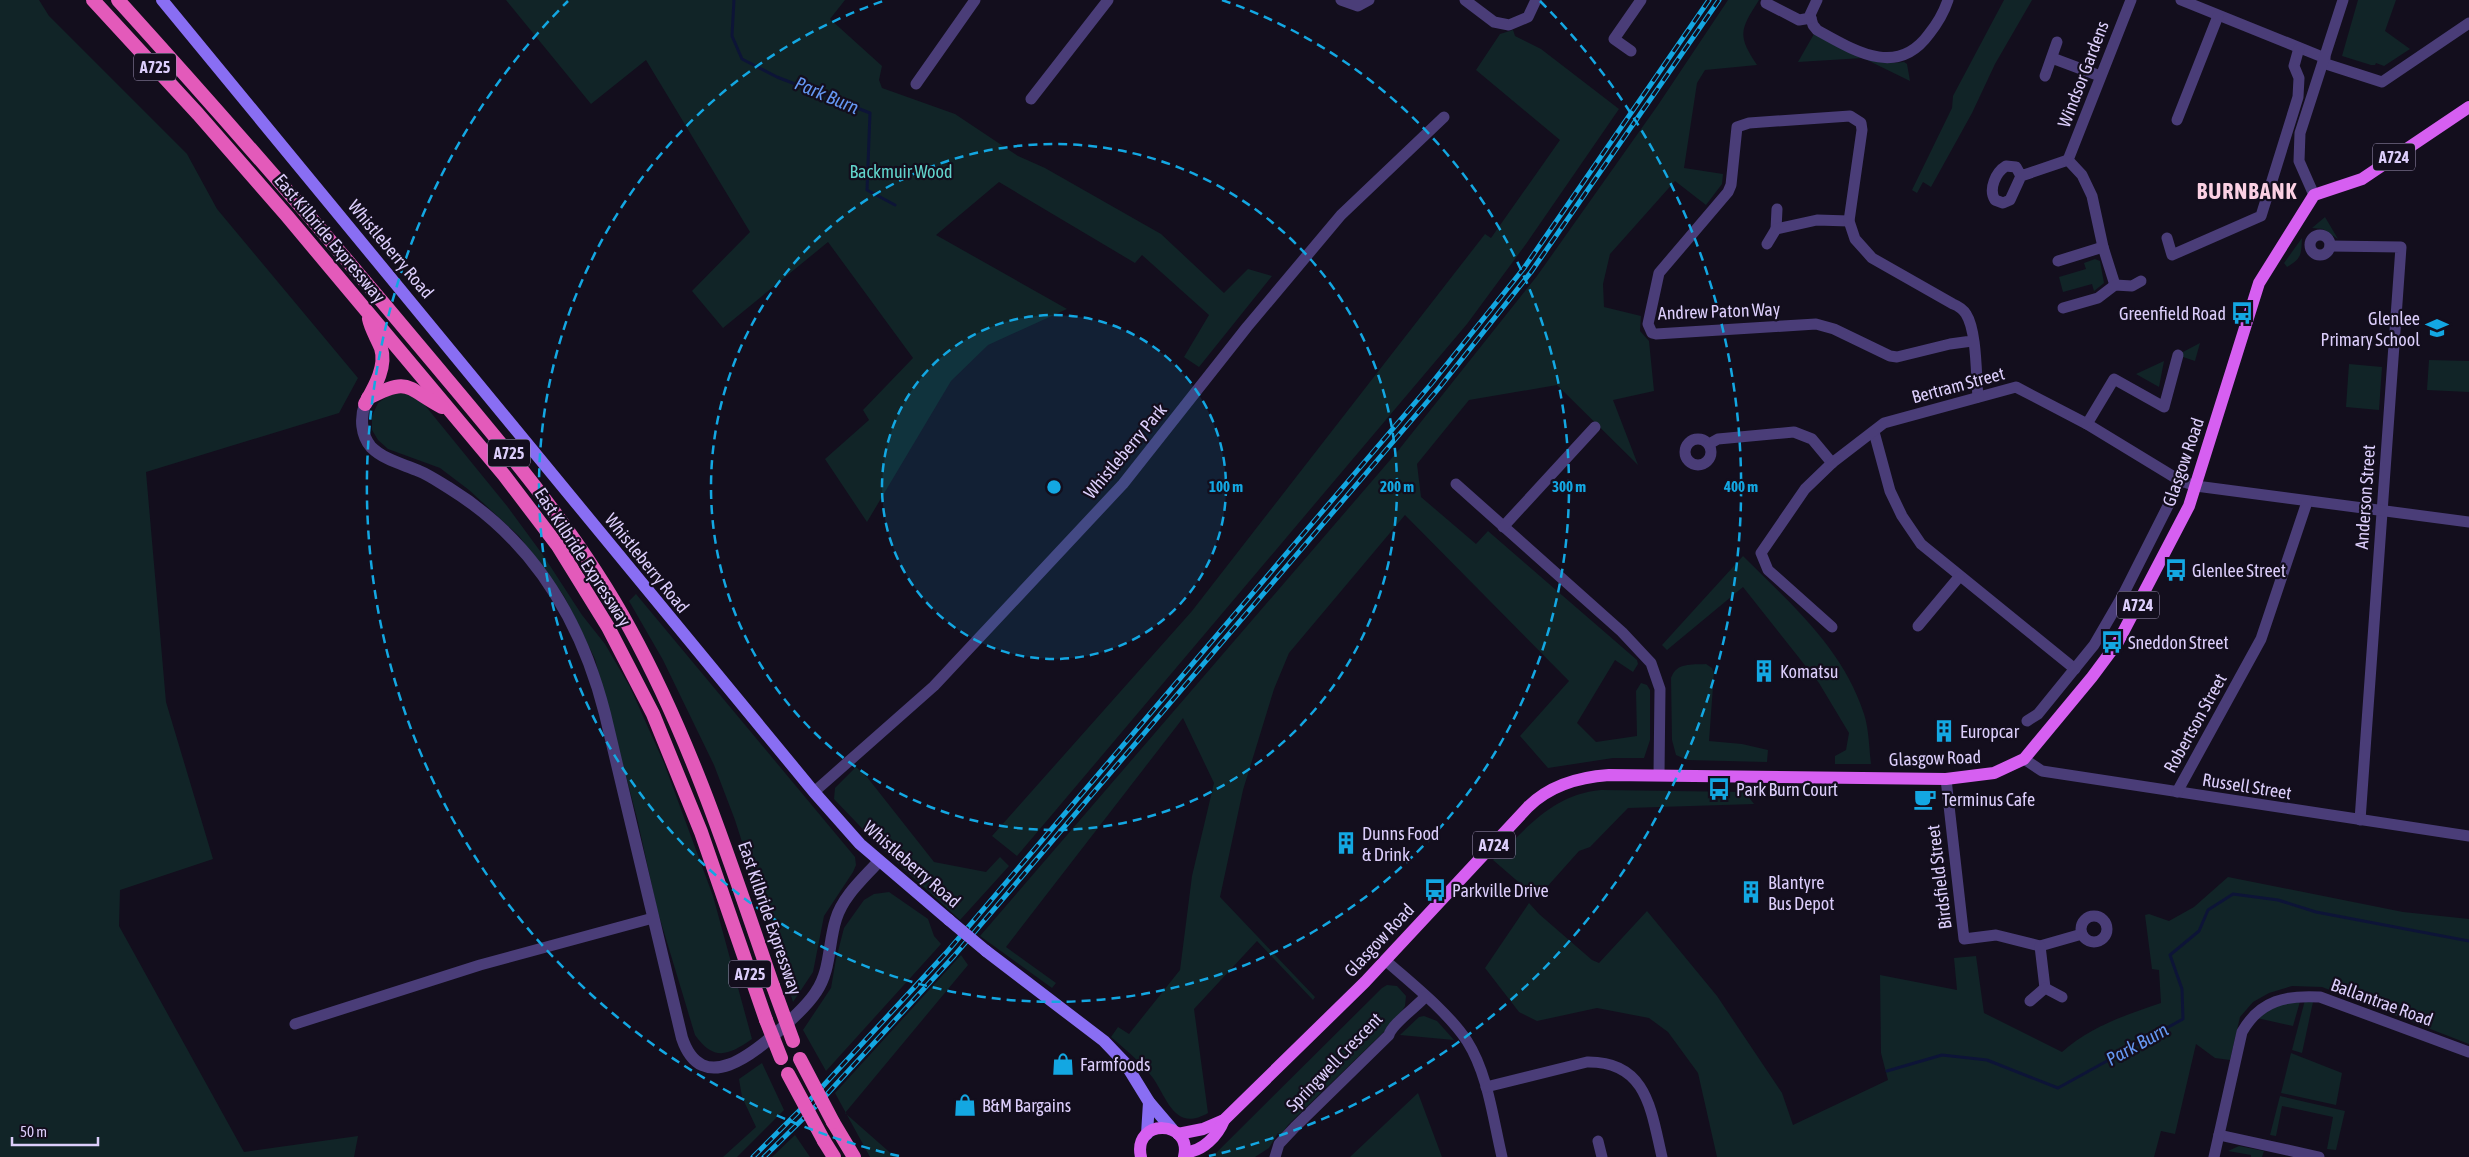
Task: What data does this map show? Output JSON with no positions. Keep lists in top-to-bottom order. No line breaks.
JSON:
{"streets":{"highway":["A725","East Kilbride Expressway"],"main road":["A724","Whistleberry Road","Glasgow Road"],"street":["Windsor Gardens","Andrew Paton Way","Bertram Street","Whistleberry Park","Anderson Street","Robertson Street","Russell Street","Birdsfield Street","Ballantrae Road","Springwell Crescent"]},"crossings":[["A724","Whistleberry Road"],["A724","Glasgow Road"],["Whistleberry Road","Whistleberry Park"],["Bertram Street","Glasgow Road"],["Glasgow Road","Russell Street"],["Glasgow Road","Birdsfield Street"],["Anderson Street","Russell Street"],["Robertson Street","Russell Street"]],"districts":["BURNBANK"],"water":["Park Burn"],"parks":["Backmuir Wood"],"places":{"bus stop":["Greenfield Road","Glenlee Street","Sneddon Street","Park Burn Court","Parkville Drive"],"school or university":["Glenlee Primary School"],"building":["Komatsu","Europcar","Dunns Food & Drink","Blantyre Bus Depot"],"cafe":["Terminus Cafe"],"shop":["Farmfoods","B&M Bargains"]},"scale_bar":"50 m","rings":["100 m","200 m","300 m","400 m"]}
